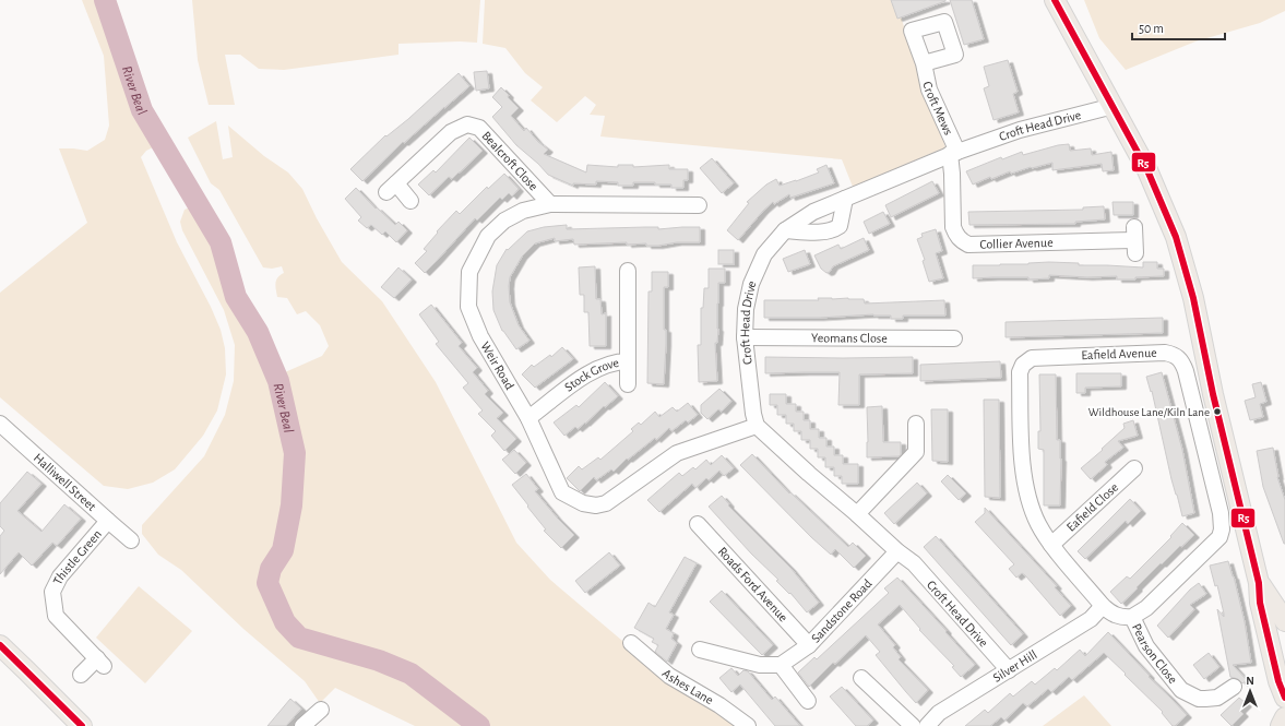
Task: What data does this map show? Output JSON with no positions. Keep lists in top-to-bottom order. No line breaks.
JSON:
{"streets":{"street":["Croft Mews","Croft Head Drive","Bealcroft Close","Collier Avenue","Yeomans Close","Eafield Avenue","Weir Road","Stock Grove","Halliwell Street","Eafield Close","Thistle Green","Roads Ford Avenue","Sandstone Road","Pearson Close","Silver Hill","Ashes Lane"]},"crossings":[["Croft Mews","Croft Head Drive"],["Croft Mews","Collier Avenue"],["Croft Head Drive","Collier Avenue"],["Croft Head Drive","Yeomans Close"],["Croft Head Drive","Weir Road"],["Croft Head Drive","Sandstone Road"],["Croft Head Drive","Silver Hill"],["Bealcroft Close","Weir Road"],["Eafield Avenue","Eafield Close"],["Eafield Avenue","Pearson Close"],["Eafield Avenue","Silver Hill"],["Weir Road","Stock Grove"],["Halliwell Street","Thistle Green"],["Roads Ford Avenue","Sandstone Road"],["Pearson Close","Silver Hill"]],"water":["River Beal"],"places":["Wildhouse Lane/Kiln Lane"],"lines":["transit line R5"],"scale_bar":"50 m","north":"top"}
